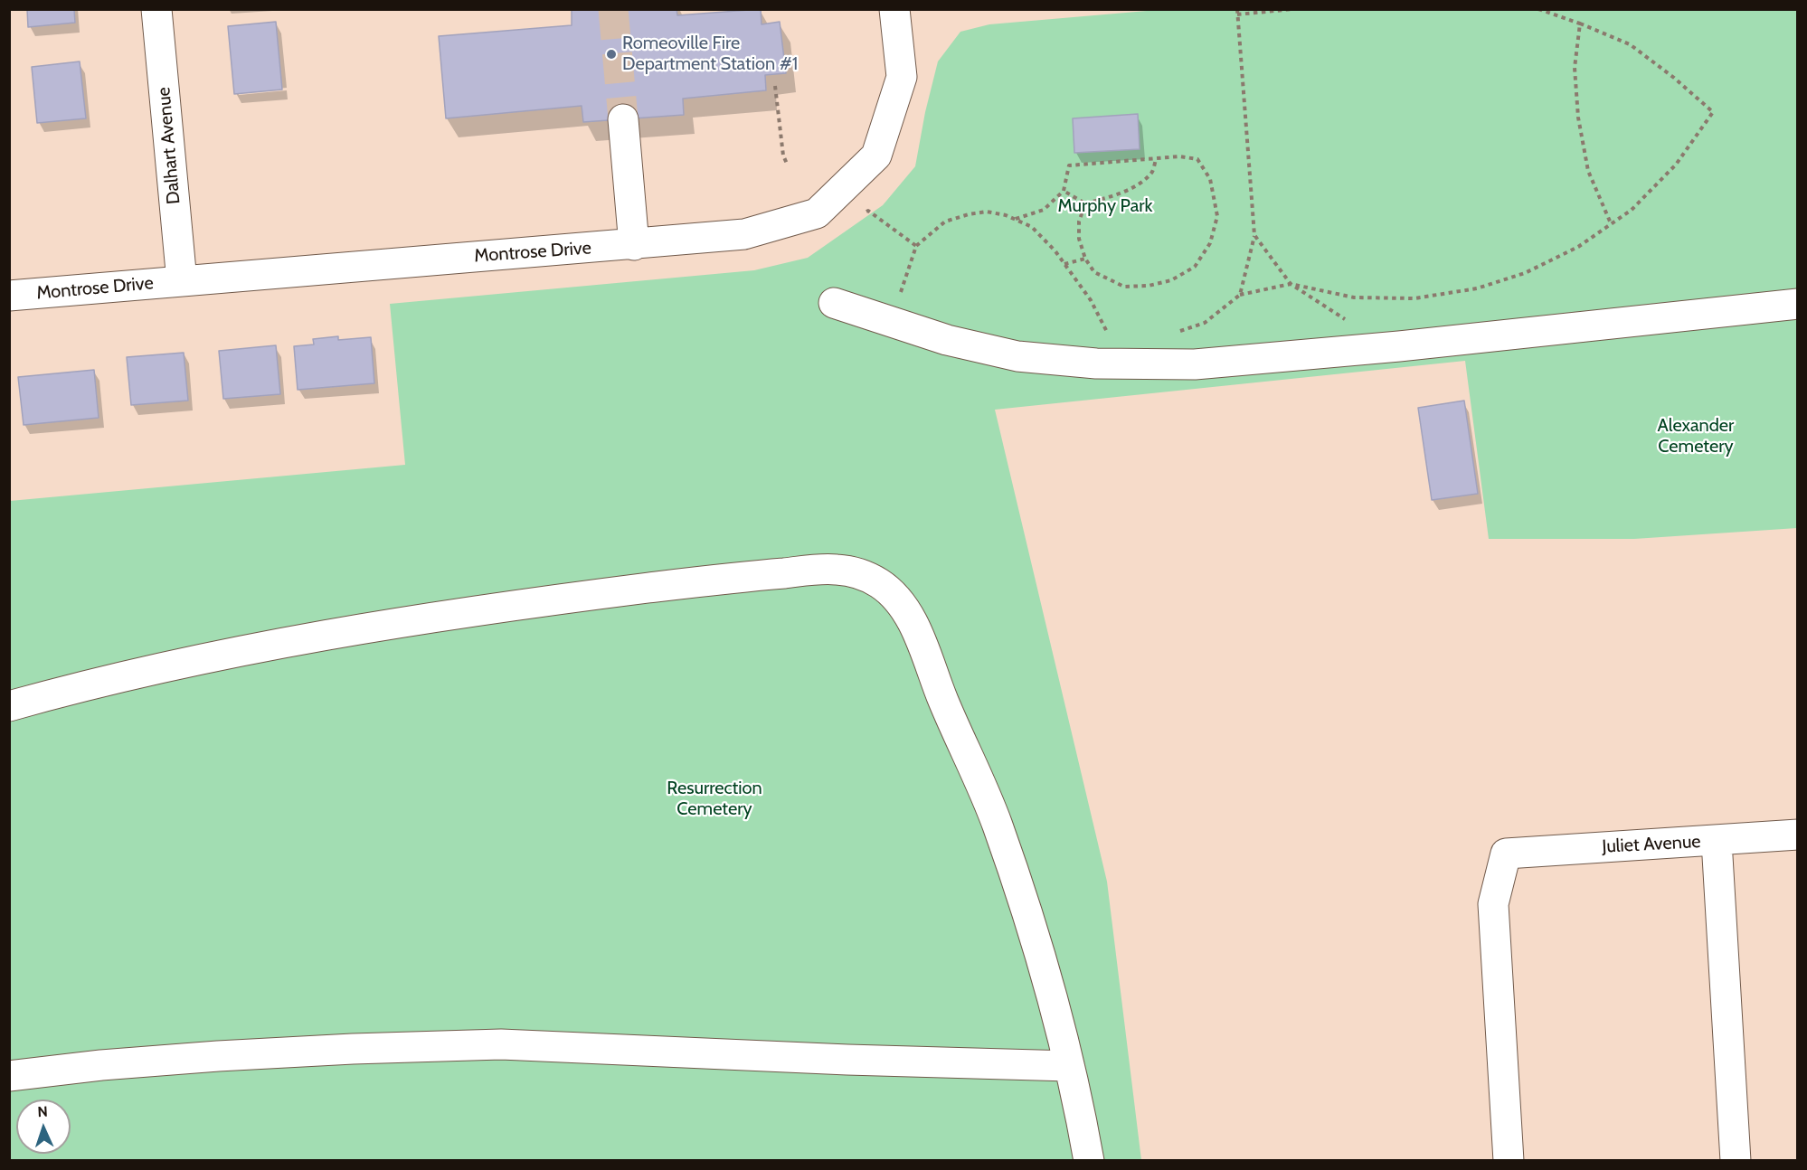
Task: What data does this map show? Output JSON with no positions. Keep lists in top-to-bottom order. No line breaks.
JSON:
{"streets":{"street":["Dalhart Avenue","Montrose Drive","Juliet Avenue"]},"crossings":[["Dalhart Avenue","Montrose Drive"]],"parks":["Murphy Park","Alexander Cemetery","Resurrection Cemetery"],"places":["Romeoville Fire Department Station #1"],"north":"top"}
